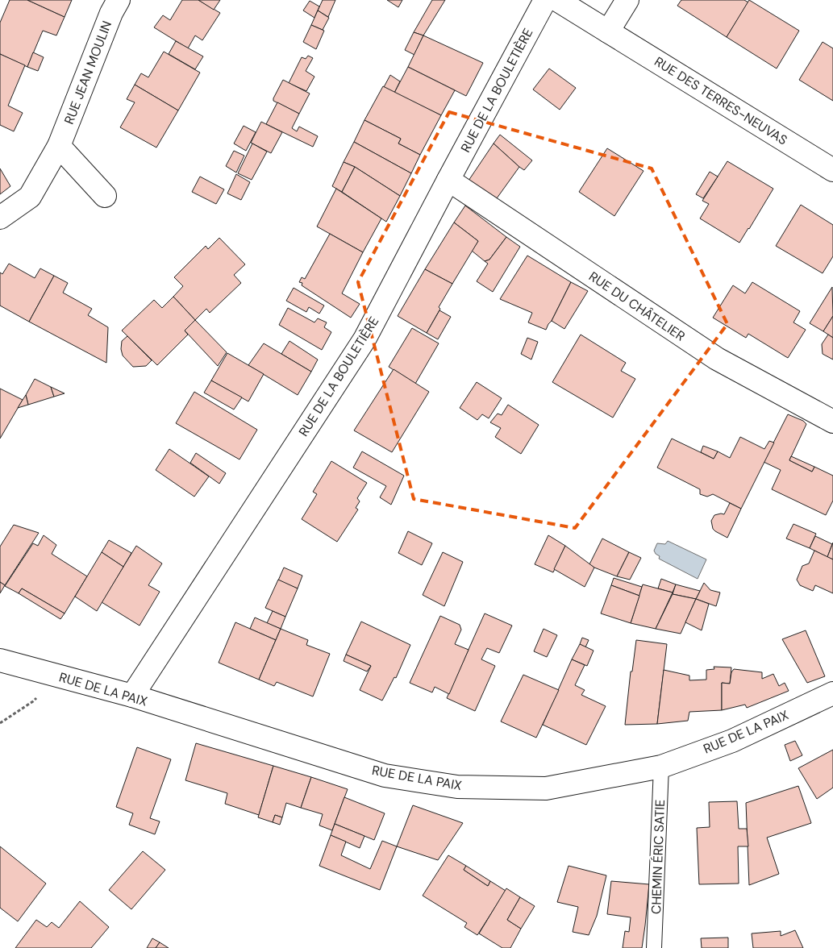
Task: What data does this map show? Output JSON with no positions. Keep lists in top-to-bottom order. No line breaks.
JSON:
{"streets":{"street":["RUE JEAN MOULIN","RUE DE LA BOULETIÈRE","RUE DES TERRES-NEUVAS","RUE DU CHÂTELIER","RUE DE LA PAIX"],"lane":["CHEMIN ÉRIC SATIE"]},"crossings":[["RUE DE LA BOULETIÈRE","RUE DU CHÂTELIER"],["RUE DE LA BOULETIÈRE","RUE DE LA PAIX"],["RUE DE LA PAIX","CHEMIN ÉRIC SATIE"]]}
